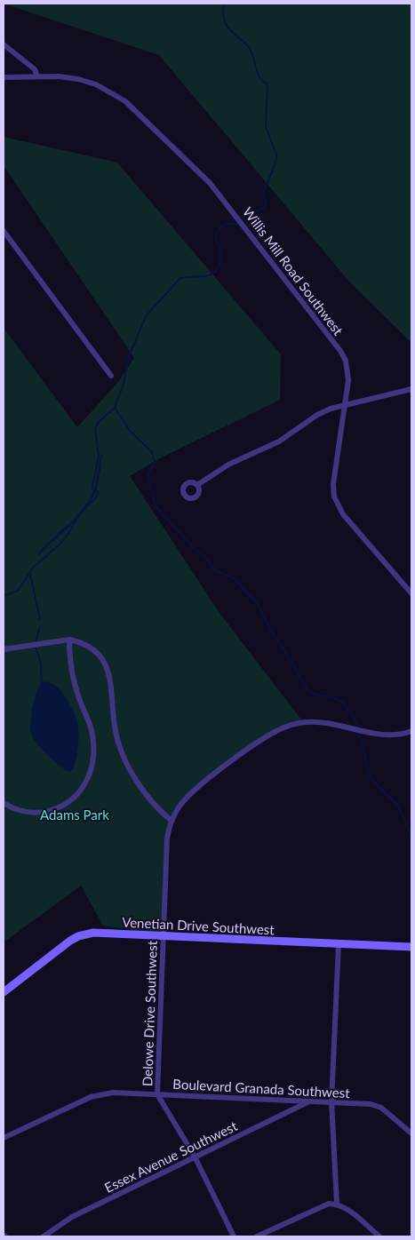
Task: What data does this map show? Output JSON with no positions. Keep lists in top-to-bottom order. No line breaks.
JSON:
{"streets":{"street":["Willis Mill Road Southwest","Venetian Drive Southwest","Delowe Drive Southwest","Boulevard Granada Southwest","Essex Avenue Southwest"]},"crossings":[["Venetian Drive Southwest","Delowe Drive Southwest"],["Delowe Drive Southwest","Boulevard Granada Southwest"],["Delowe Drive Southwest","Essex Avenue Southwest"],["Boulevard Granada Southwest","Essex Avenue Southwest"]],"parks":["Adams Park"]}
